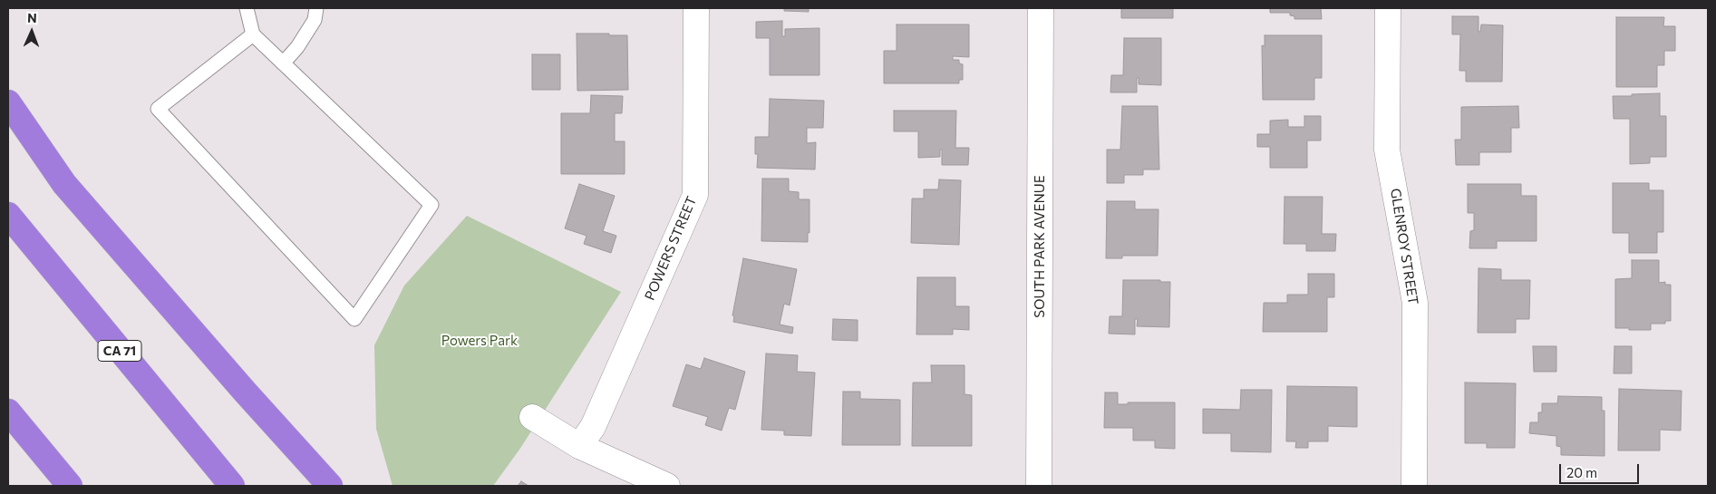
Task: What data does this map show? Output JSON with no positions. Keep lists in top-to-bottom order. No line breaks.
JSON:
{"streets":{"highway":["CA 71"],"street":["SOUTH PARK AVENUE","GLENROY STREET","POWERS STREET"]},"parks":["Powers Park"],"scale_bar":"20 m","north":"top"}
